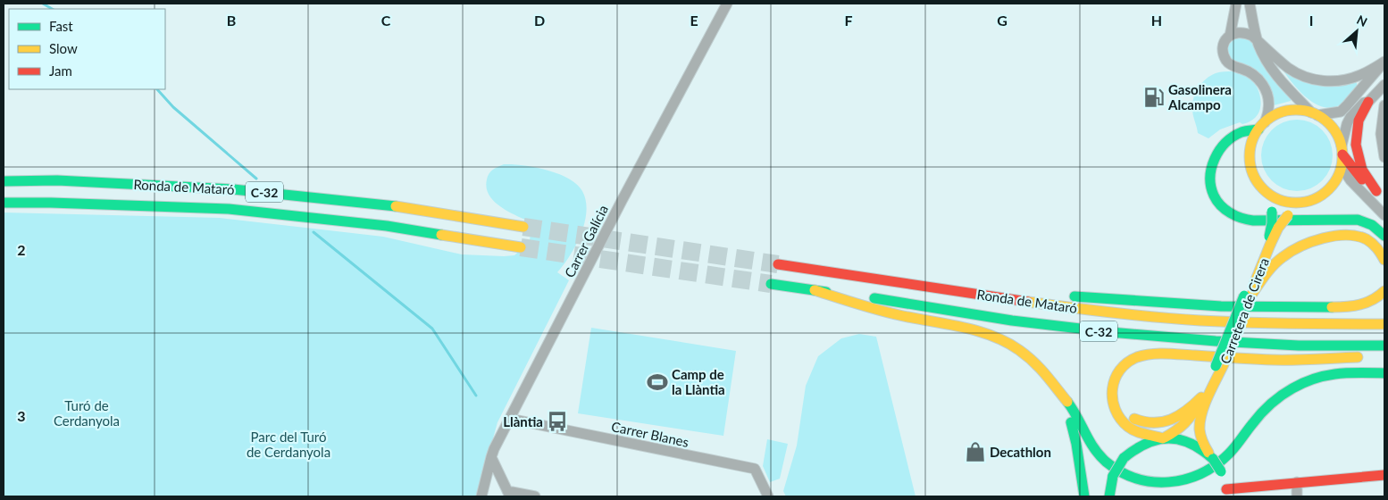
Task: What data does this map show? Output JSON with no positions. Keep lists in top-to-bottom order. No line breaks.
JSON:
{"streets":{"main road":["Ronda de Mataró","C-32","Carretera de Cirera"],"street":["Carrer Galícia","Carrer Blanes"]},"crossings":[["Ronda de Mataró","C-32"],["Carrer Galícia","Carrer Blanes"]],"parks":["Turó de Cerdanyola","Parc del Turó de Cerdanyola"],"places":{"fuel station":["Gasolinera Alcampo"],"sports":["Camp de la Llàntia"],"bus stop":["Llàntia"],"shop":["Decathlon"]},"legend":["Fast","Slow","Jam"],"north":"top right","grid":{"columns":["B","C","D","E","F","G","H","I"],"rows":["2","3"]}}
